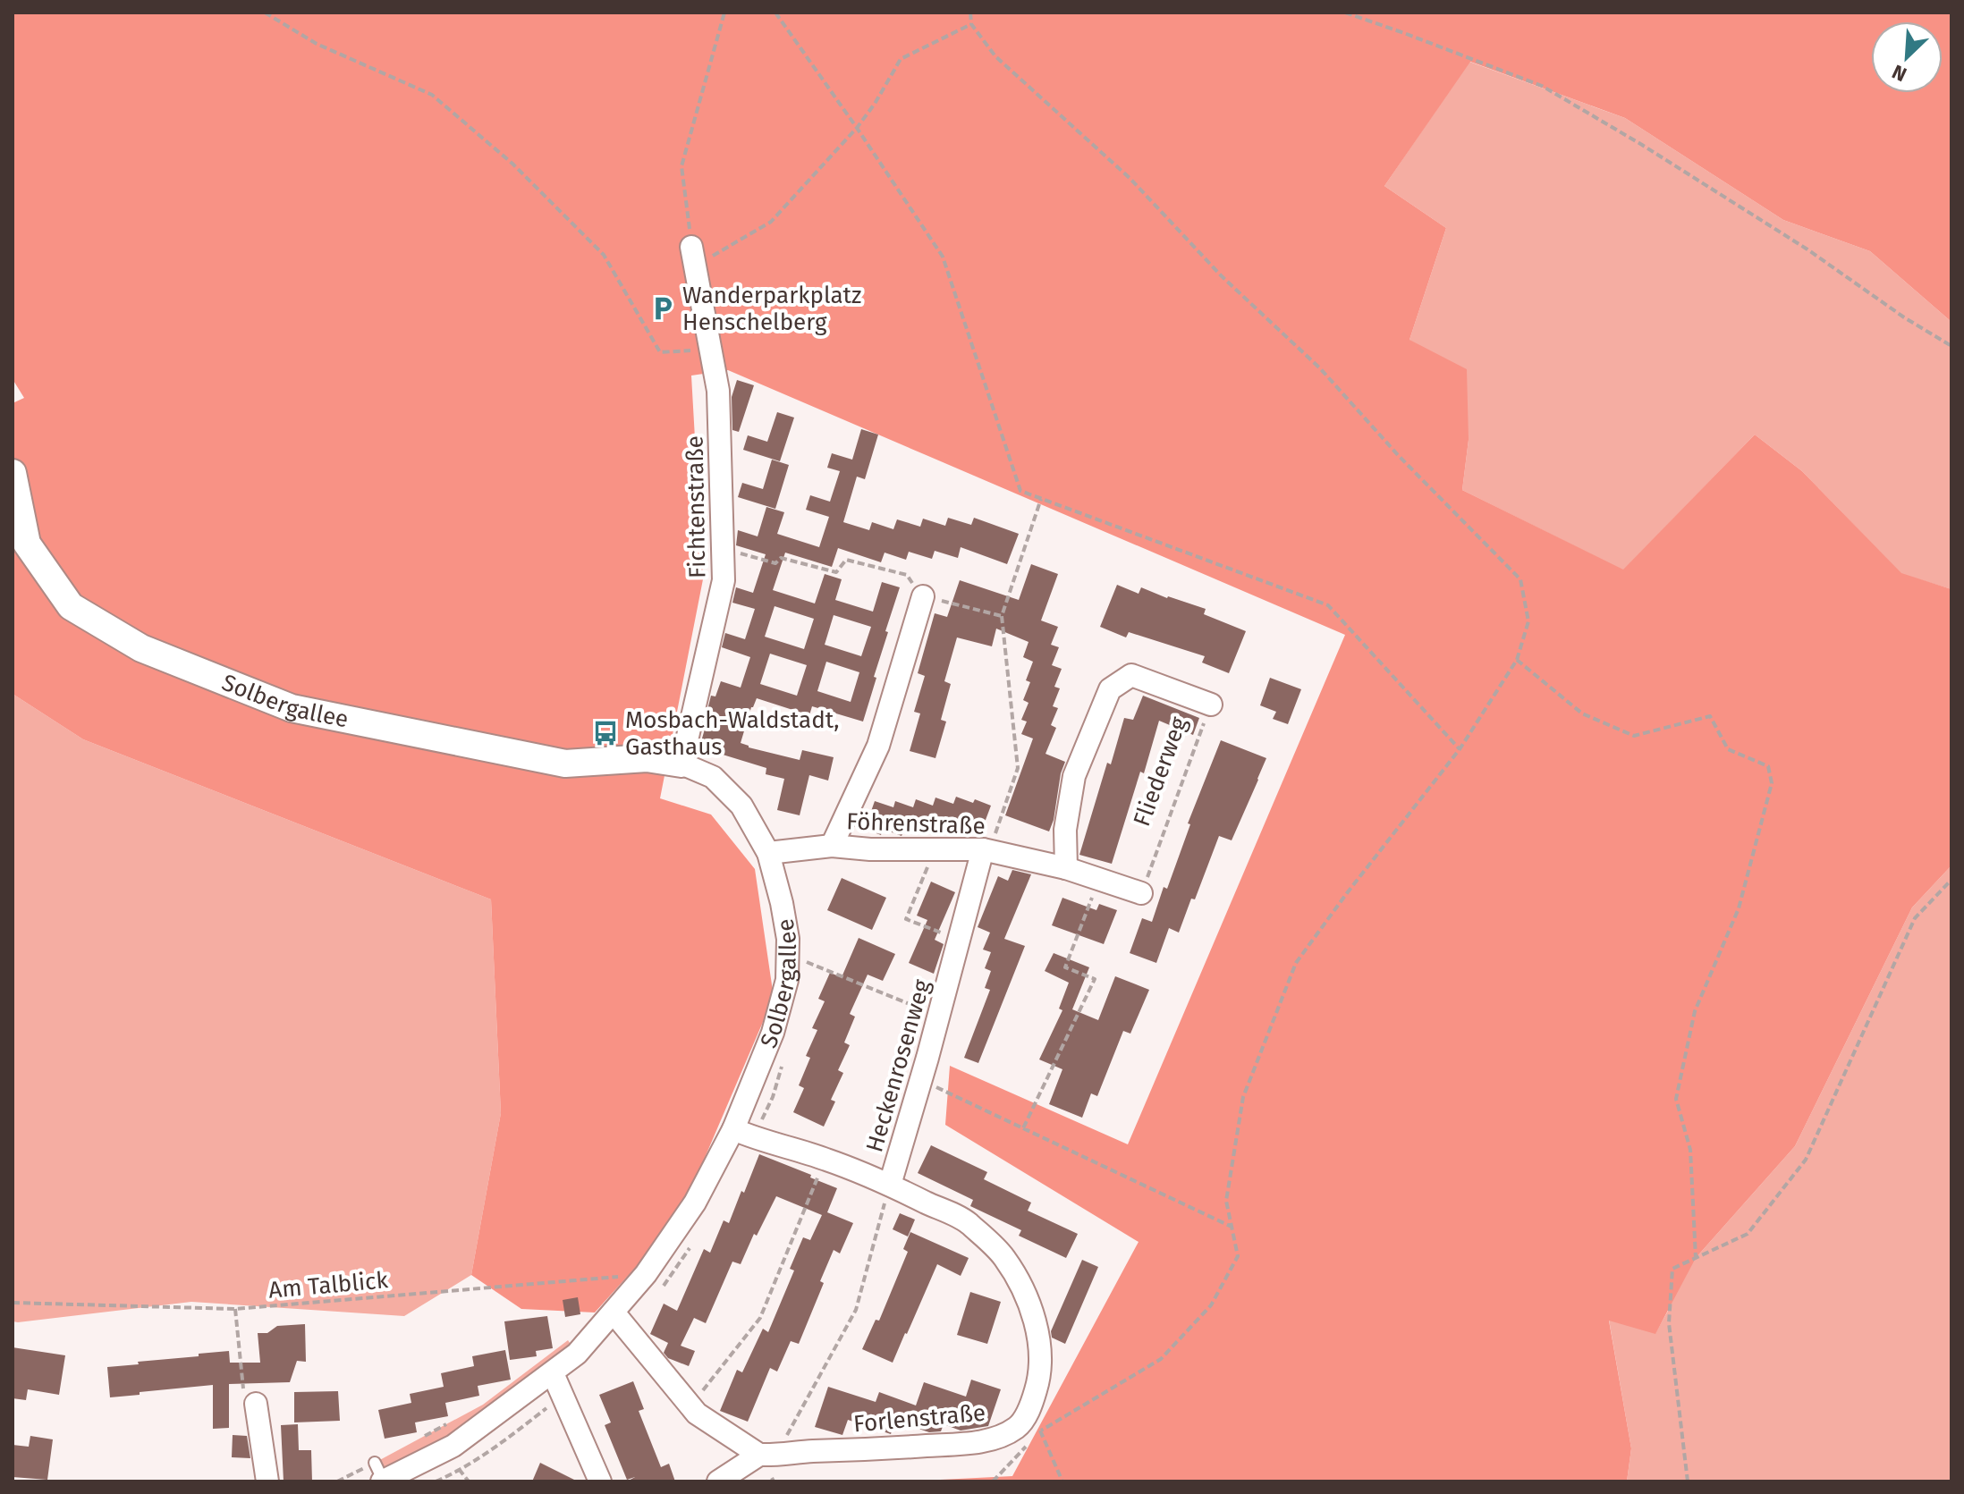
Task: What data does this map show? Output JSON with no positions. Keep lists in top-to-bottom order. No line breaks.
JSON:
{"streets":{"street":["Fichtenstraße","Solbergallee","Fliederweg","Föhrenstraße","Heckenrosenweg","Forlenstraße"],"path":["Am Talblick"]},"crossings":[["Fichtenstraße","Solbergallee"],["Solbergallee","Föhrenstraße"],["Solbergallee","Am Talblick"],["Solbergallee","Forlenstraße"],["Fliederweg","Föhrenstraße"],["Föhrenstraße","Heckenrosenweg"],["Heckenrosenweg","Forlenstraße"]],"places":{"parking":["Wanderparkplatz Henschelberg"],"bus stop":["Mosbach-Waldstadt, Gasthaus"]},"north":"bottom left"}
